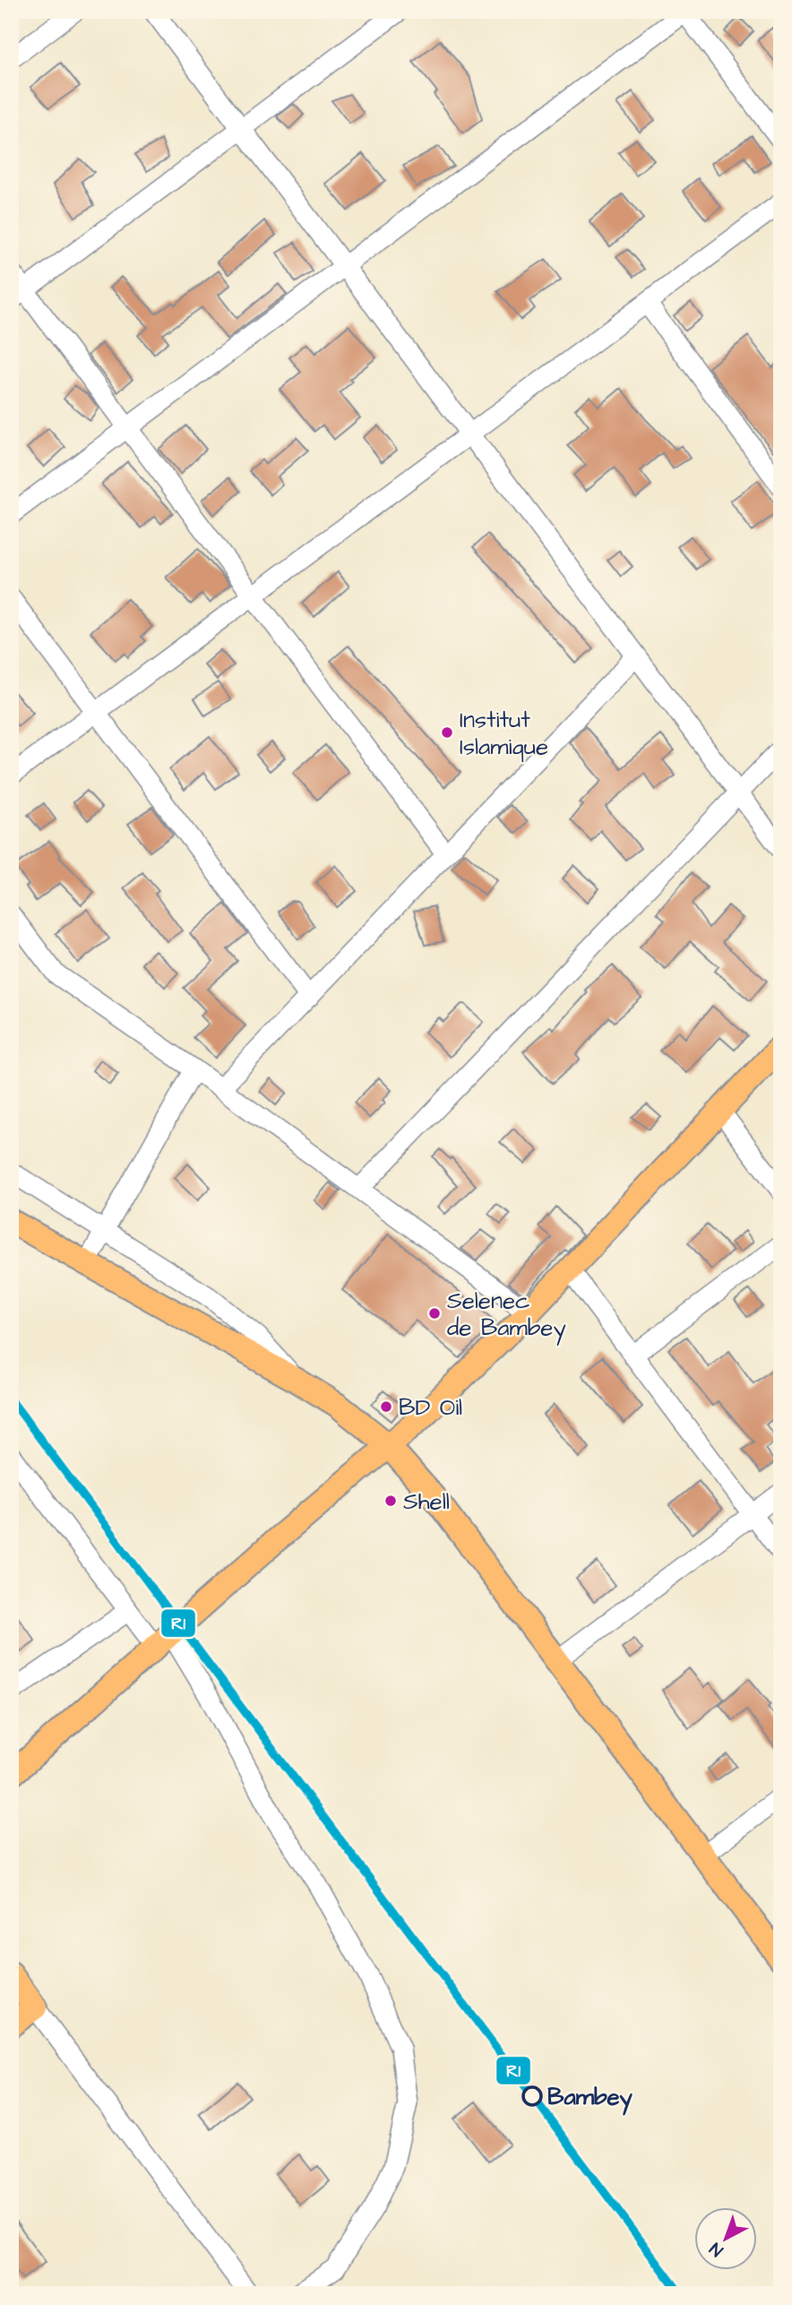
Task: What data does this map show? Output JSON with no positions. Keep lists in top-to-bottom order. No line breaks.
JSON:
{"places":["Institut Islamique","Selenec de Bambey","BD Oil","Shell","Bambey"],"lines":["transit line R1"],"north":"bottom left"}
